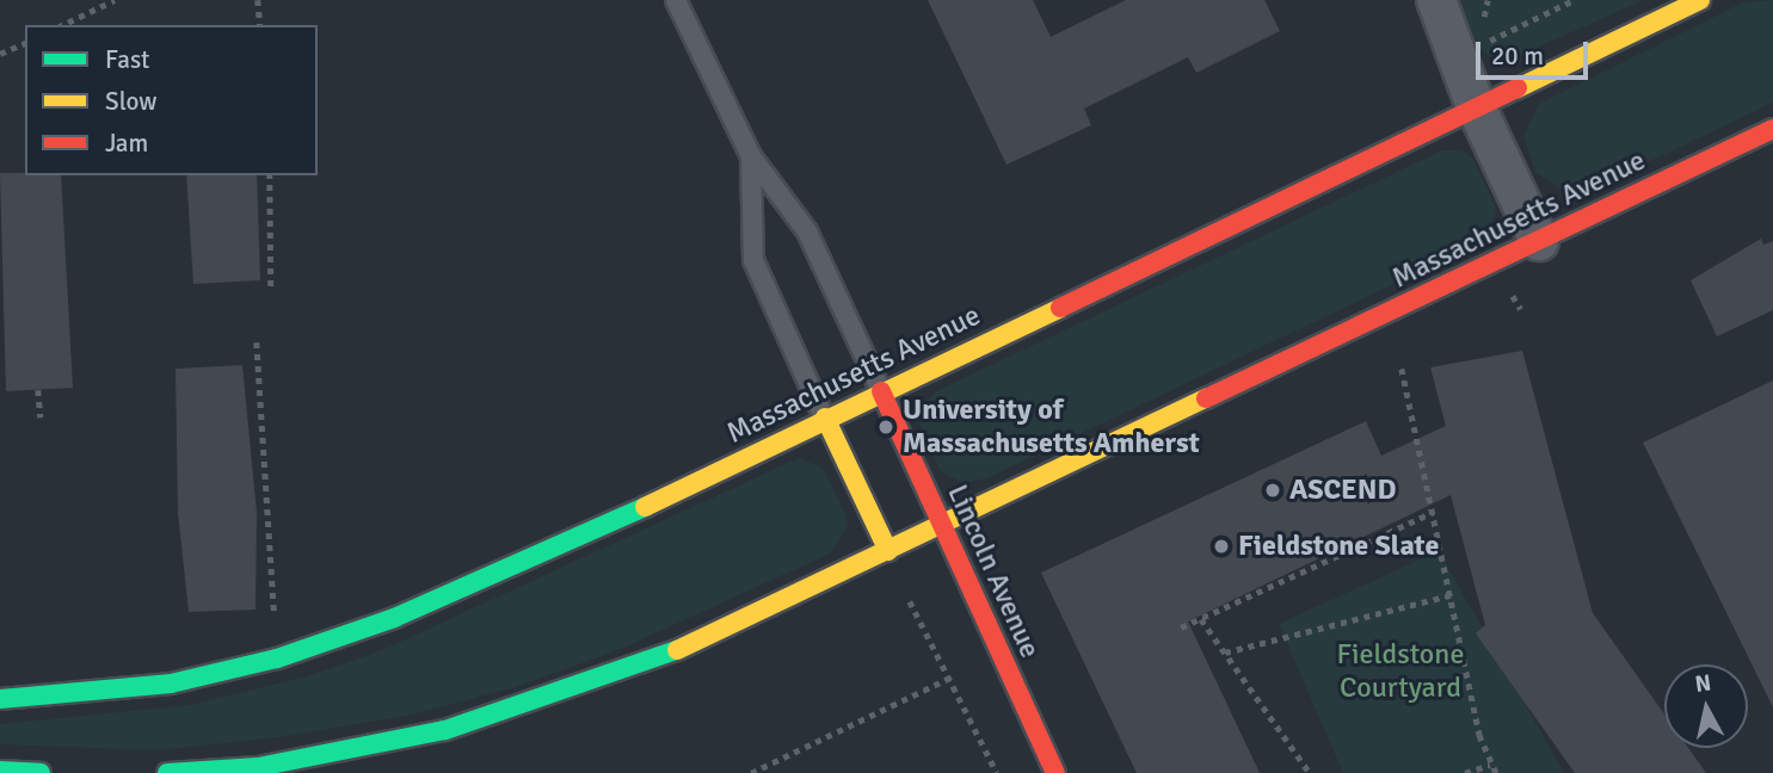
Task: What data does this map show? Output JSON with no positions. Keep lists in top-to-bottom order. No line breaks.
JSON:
{"streets":{"main road":["Massachusetts Avenue","Lincoln Avenue"]},"crossings":[["Massachusetts Avenue","Lincoln Avenue"]],"parks":["Fieldstone Courtyard"],"places":["University of Massachusetts Amherst","ASCEND","Fieldstone Slate"],"legend":["Fast","Slow","Jam"],"scale_bar":"20 m","north":"top"}
